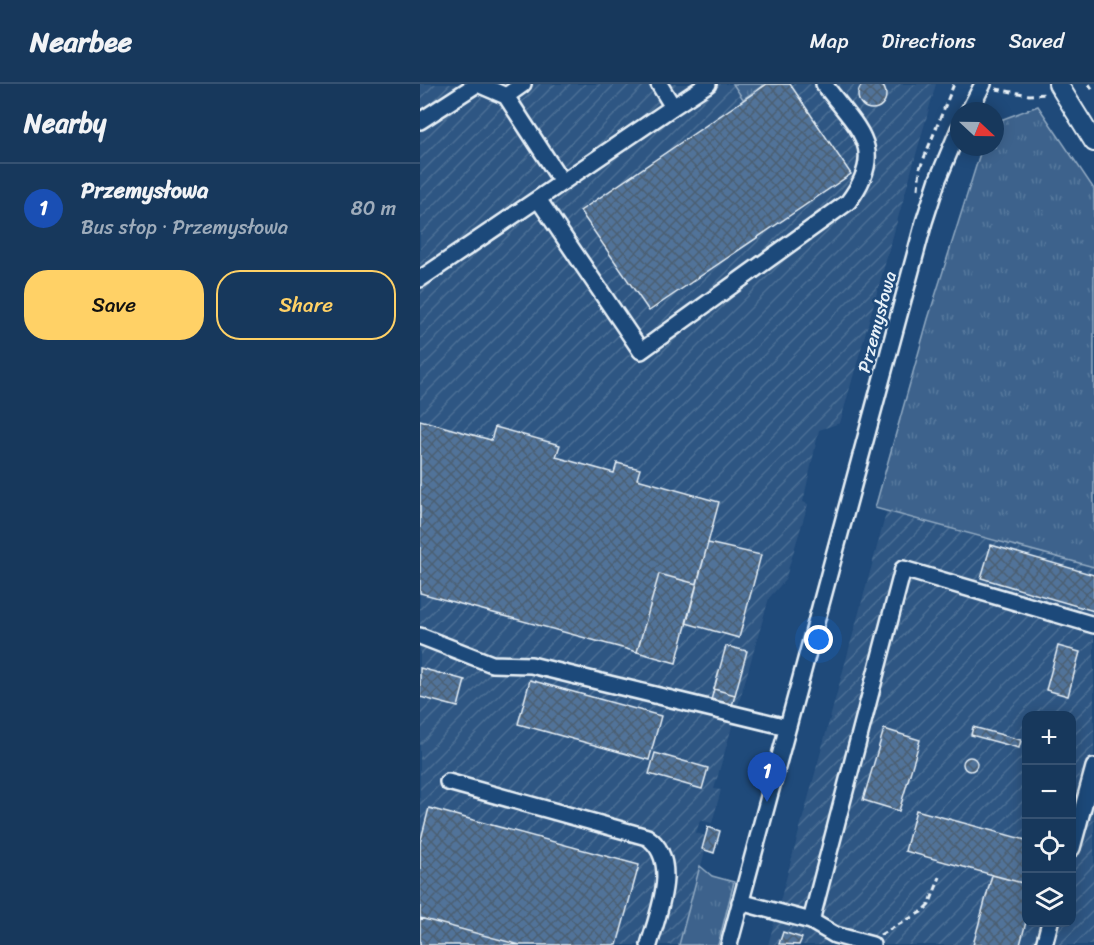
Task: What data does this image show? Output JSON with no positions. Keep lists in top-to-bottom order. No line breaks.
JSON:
{"streets":{"street":["Przemysłowa"]},"north":"right","page":{"header":"Nearbee","nav":["Map","Directions","Saved"],"heading":"Nearby","list":[{"mark":"1","name":"Przemysłowa","note":"Bus stop · Przemysłowa","value":"80 m"}],"buttons":["Save","Share"],"map_buttons":["+","−"],"pins":"1"}}
